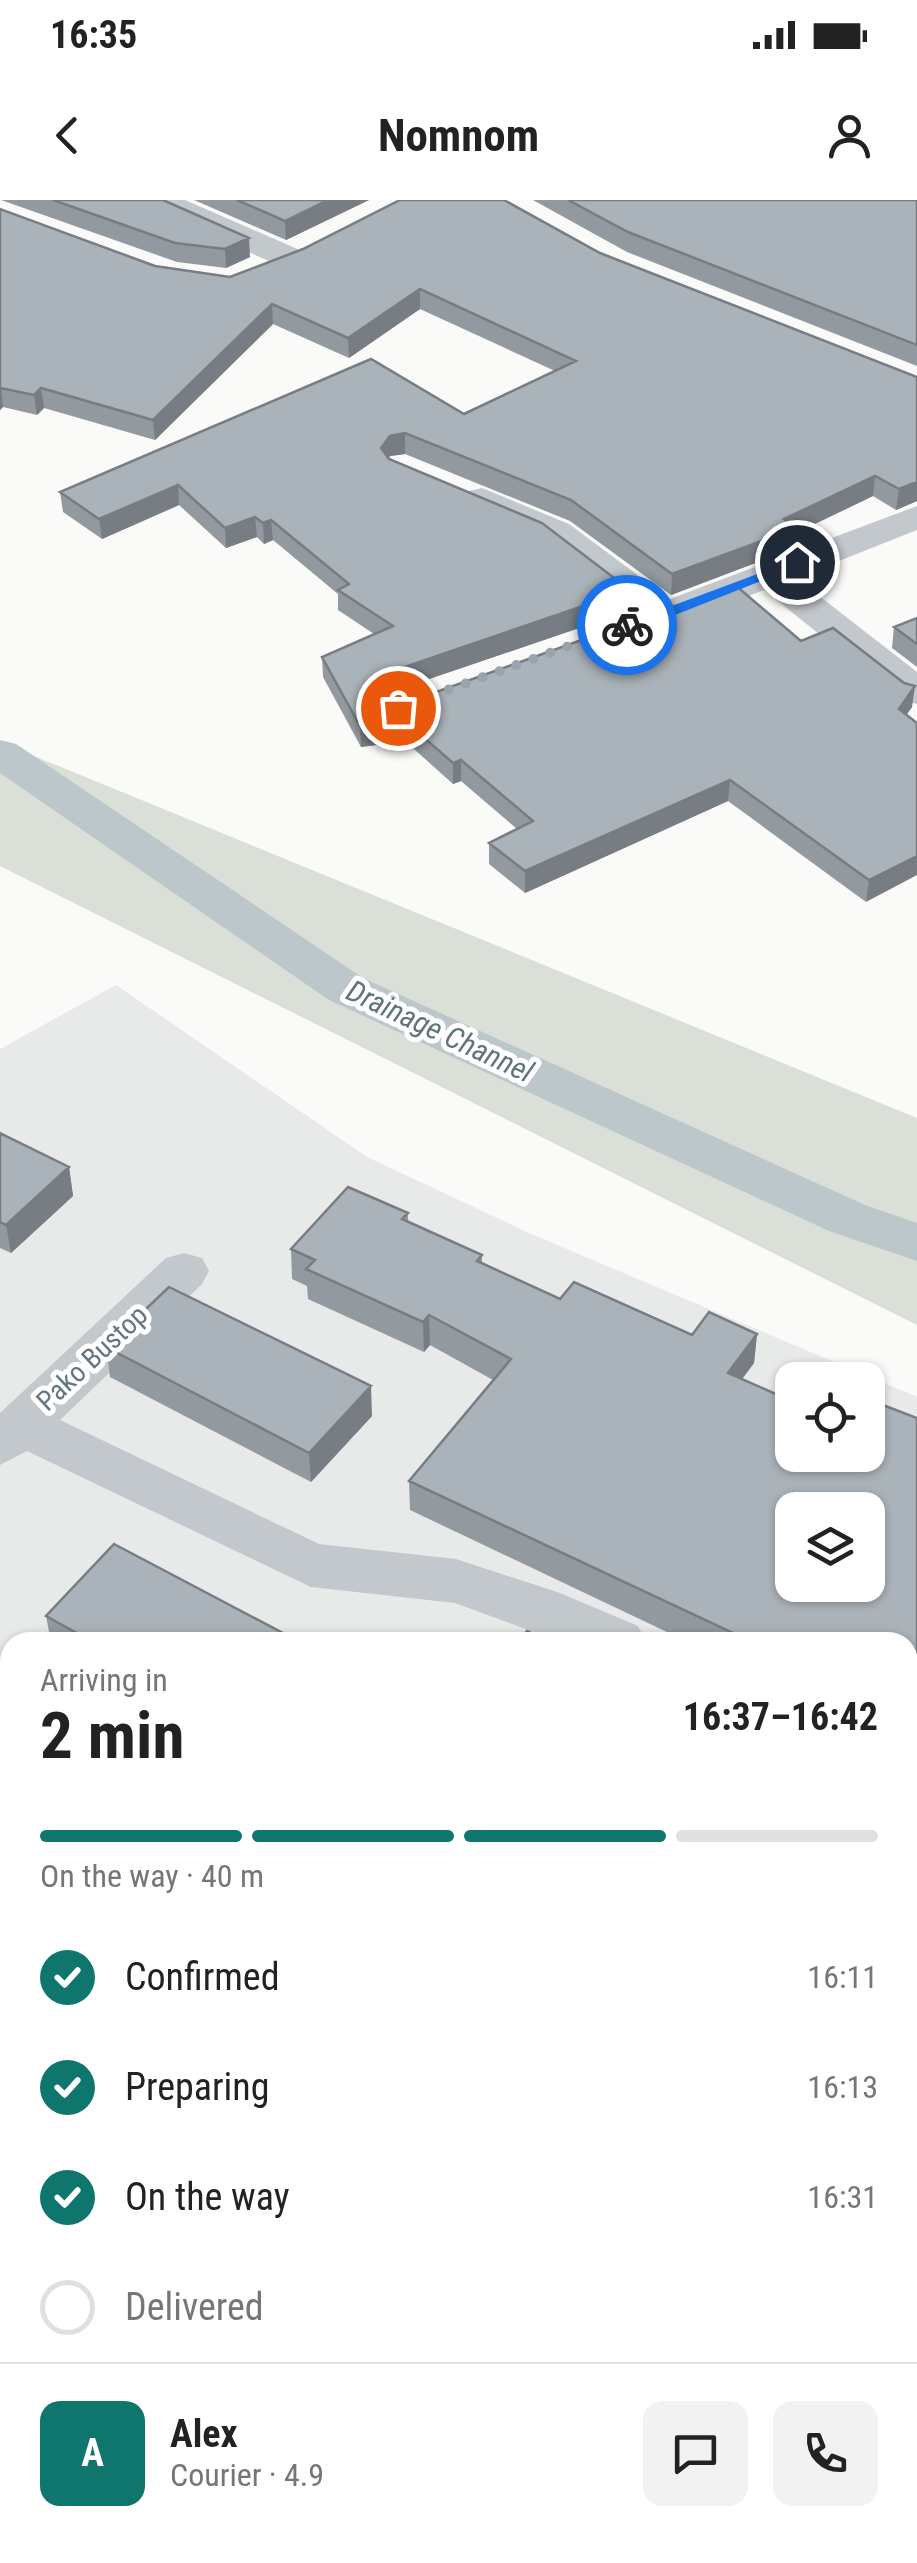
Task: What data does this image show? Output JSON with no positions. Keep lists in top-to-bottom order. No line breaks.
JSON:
{"streets":{"street":["Pako Bustop"]},"water":["Drainage Channel"],"page":{"status":"16:35","header":"Nomnom","heading":["2 min","Arriving in","16:37–16:42"],"panel":["Alex","Courier · 4.9"],"bar":"On the way · 40 m","list":[["Confirmed","16:11"],["Preparing","16:13"],["On the way","16:31"],"Delivered"],"round":"A"}}
